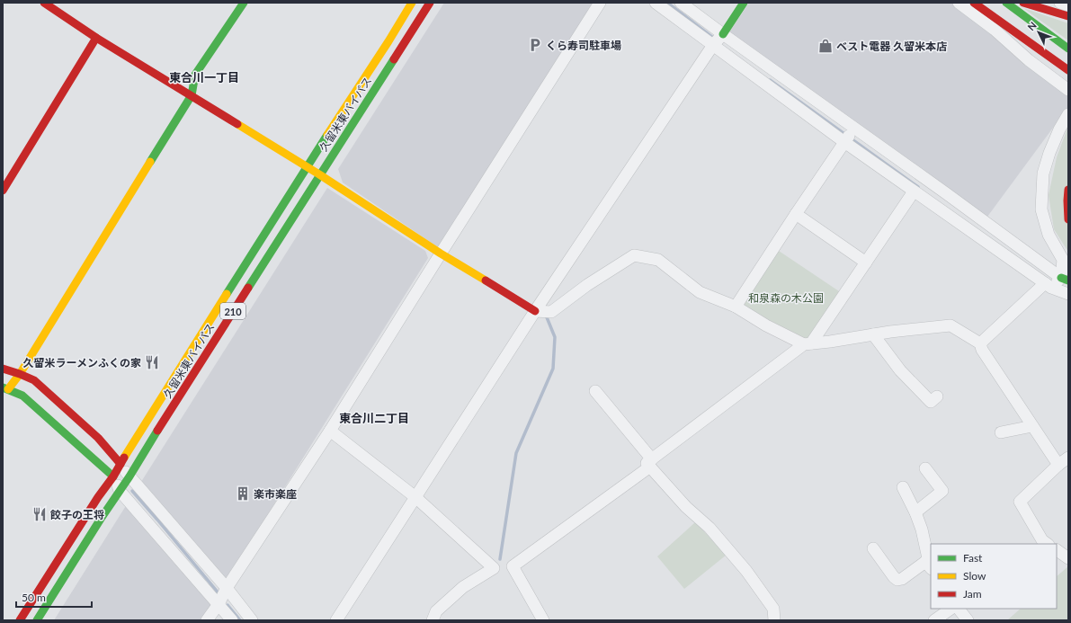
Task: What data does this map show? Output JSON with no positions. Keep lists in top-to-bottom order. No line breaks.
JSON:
{"streets":{"main road":["久留米東バイパス","210"]},"districts":["東合川一丁目","東合川二丁目"],"parks":["和泉森の木公園"],"places":{"parking":["くら寿司駐車場"],"shop":["ベスト電器 久留米本店"],"restaurant":["久留米ラーメンふくの家","餃子の王将"],"building":["楽市楽座"]},"legend":["Fast","Slow","Jam"],"scale_bar":"50 m","north":"top left"}
